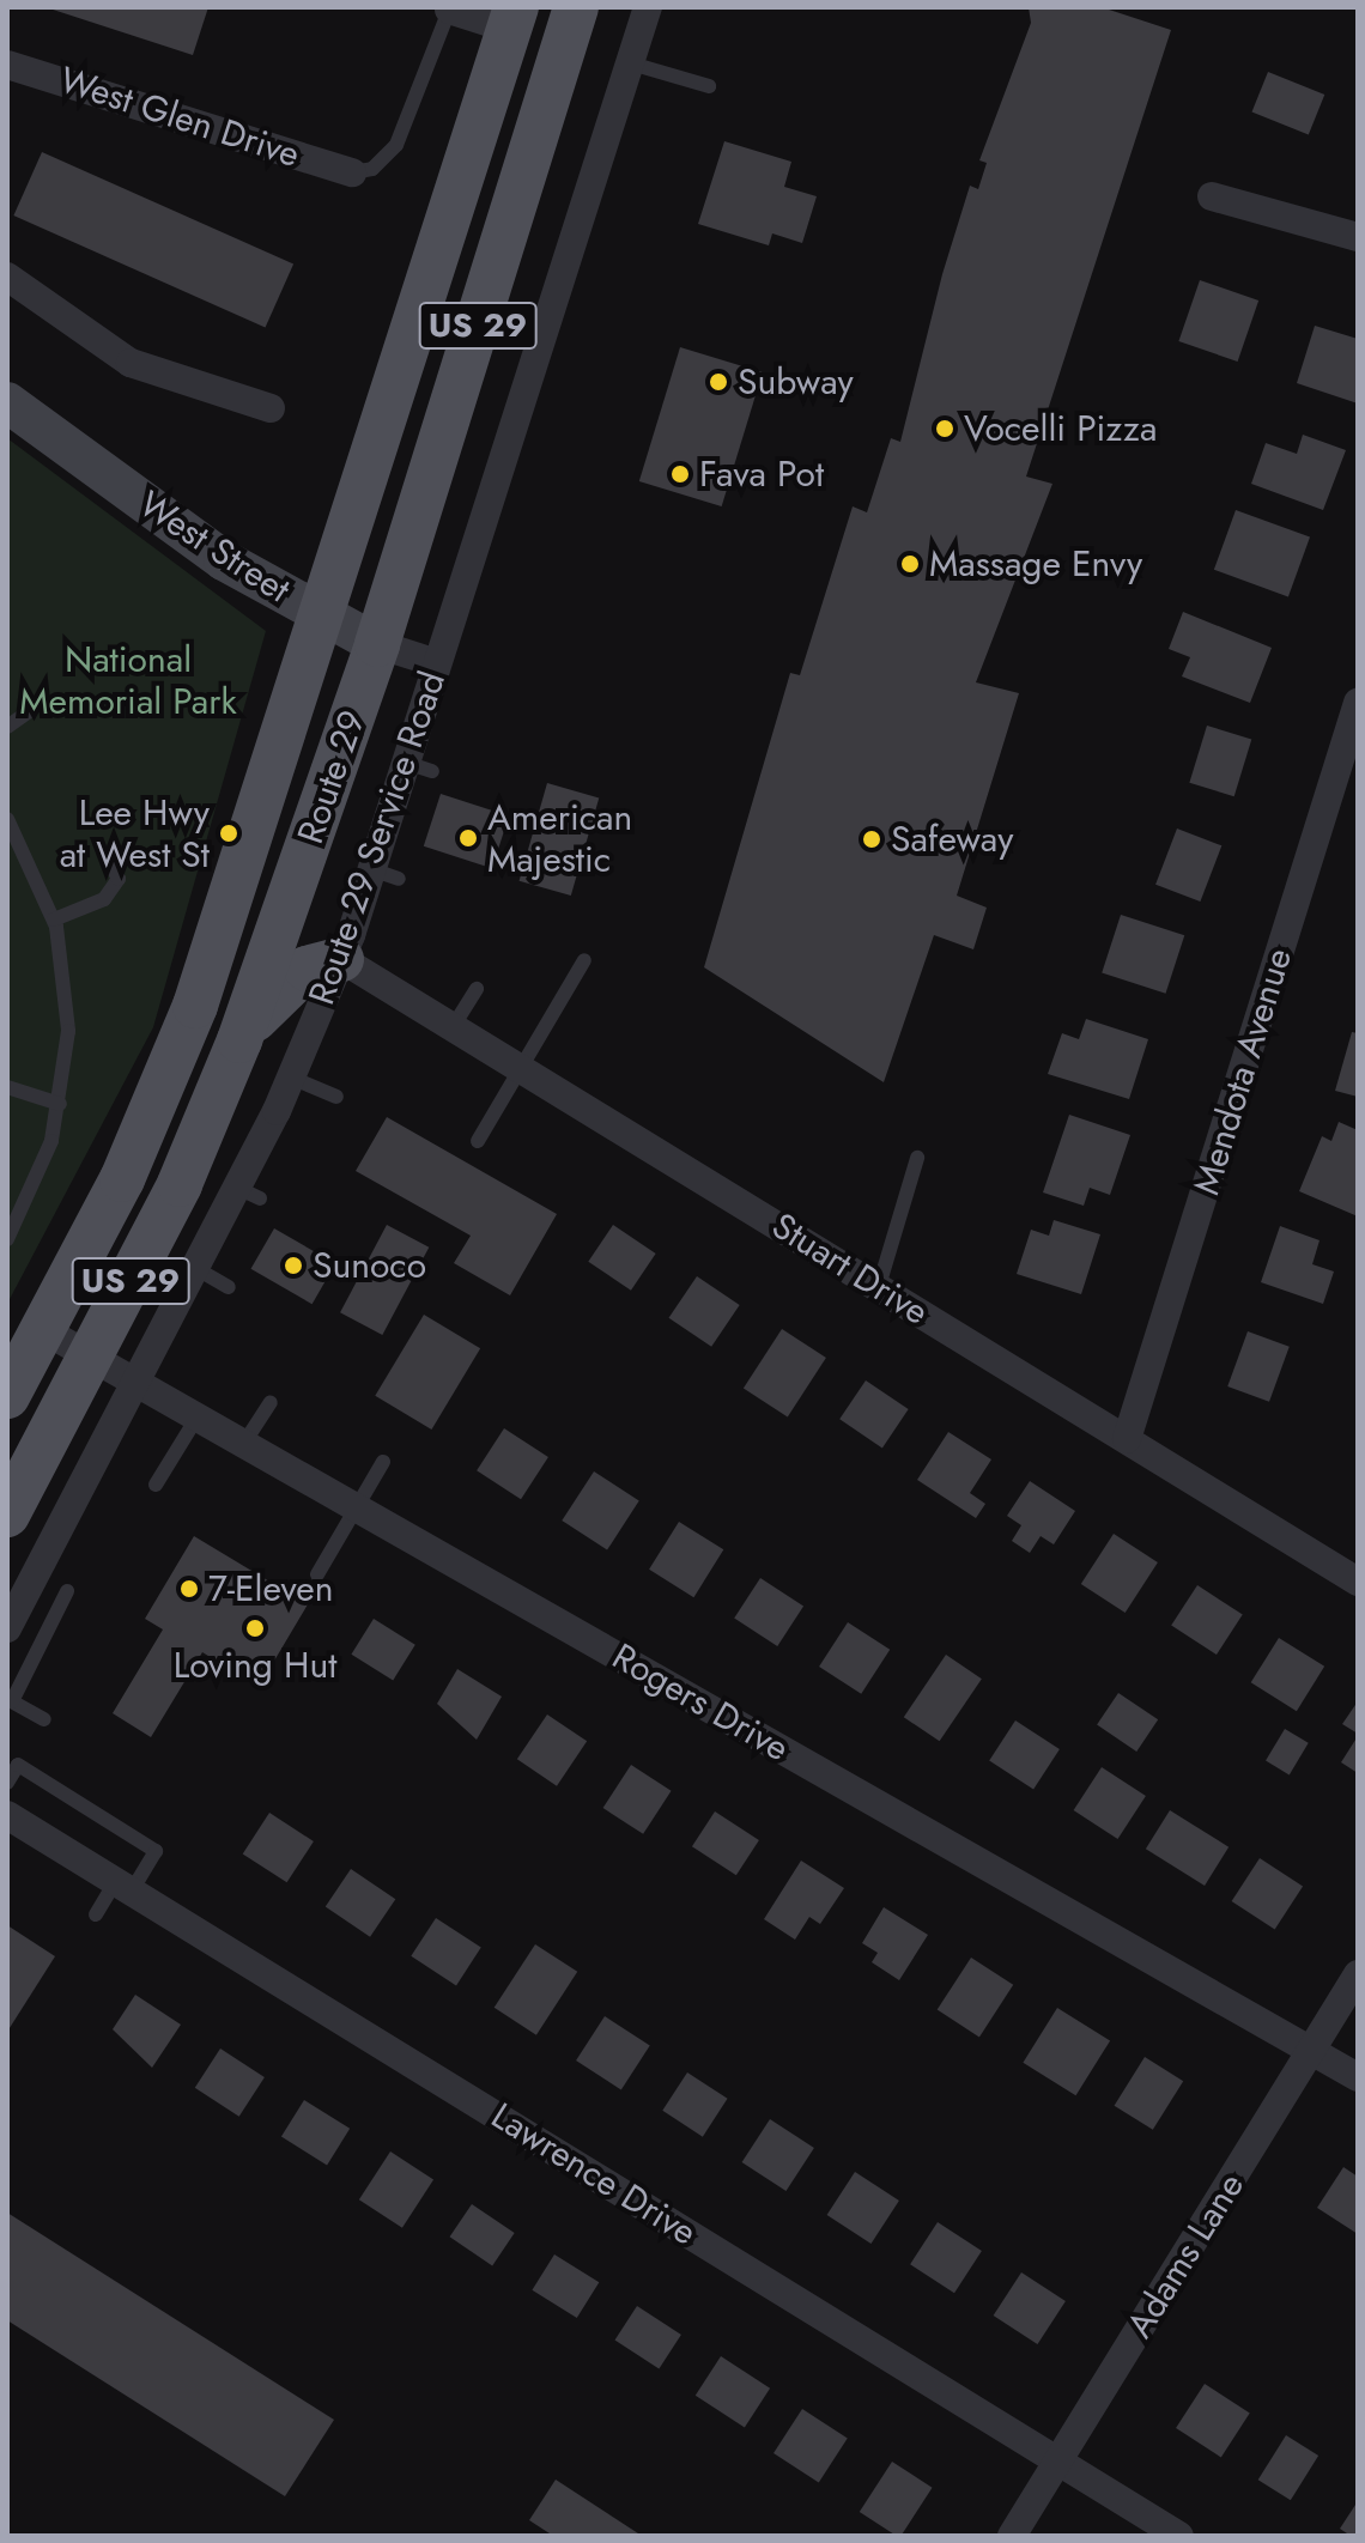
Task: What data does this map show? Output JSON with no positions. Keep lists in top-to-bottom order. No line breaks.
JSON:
{"streets":{"main road":["US 29","West Street","Route 29"],"street":["West Glen Drive","Route 29 Service Road","Mendota Avenue","Stuart Drive","Rogers Drive","Lawrence Drive","Adams Lane"]},"crossings":[["West Street","Route 29"],["West Street","Route 29 Service Road"],["Route 29","Rogers Drive"],["Route 29 Service Road","Stuart Drive"],["Route 29 Service Road","Rogers Drive"],["Mendota Avenue","Stuart Drive"],["Rogers Drive","Adams Lane"],["Lawrence Drive","Adams Lane"]],"parks":["National Memorial Park"],"places":["Subway","Vocelli Pizza","Fava Pot","Massage Envy","Lee Hwy at West St","American Majestic","Safeway","Sunoco","7-Eleven","Loving Hut"]}
